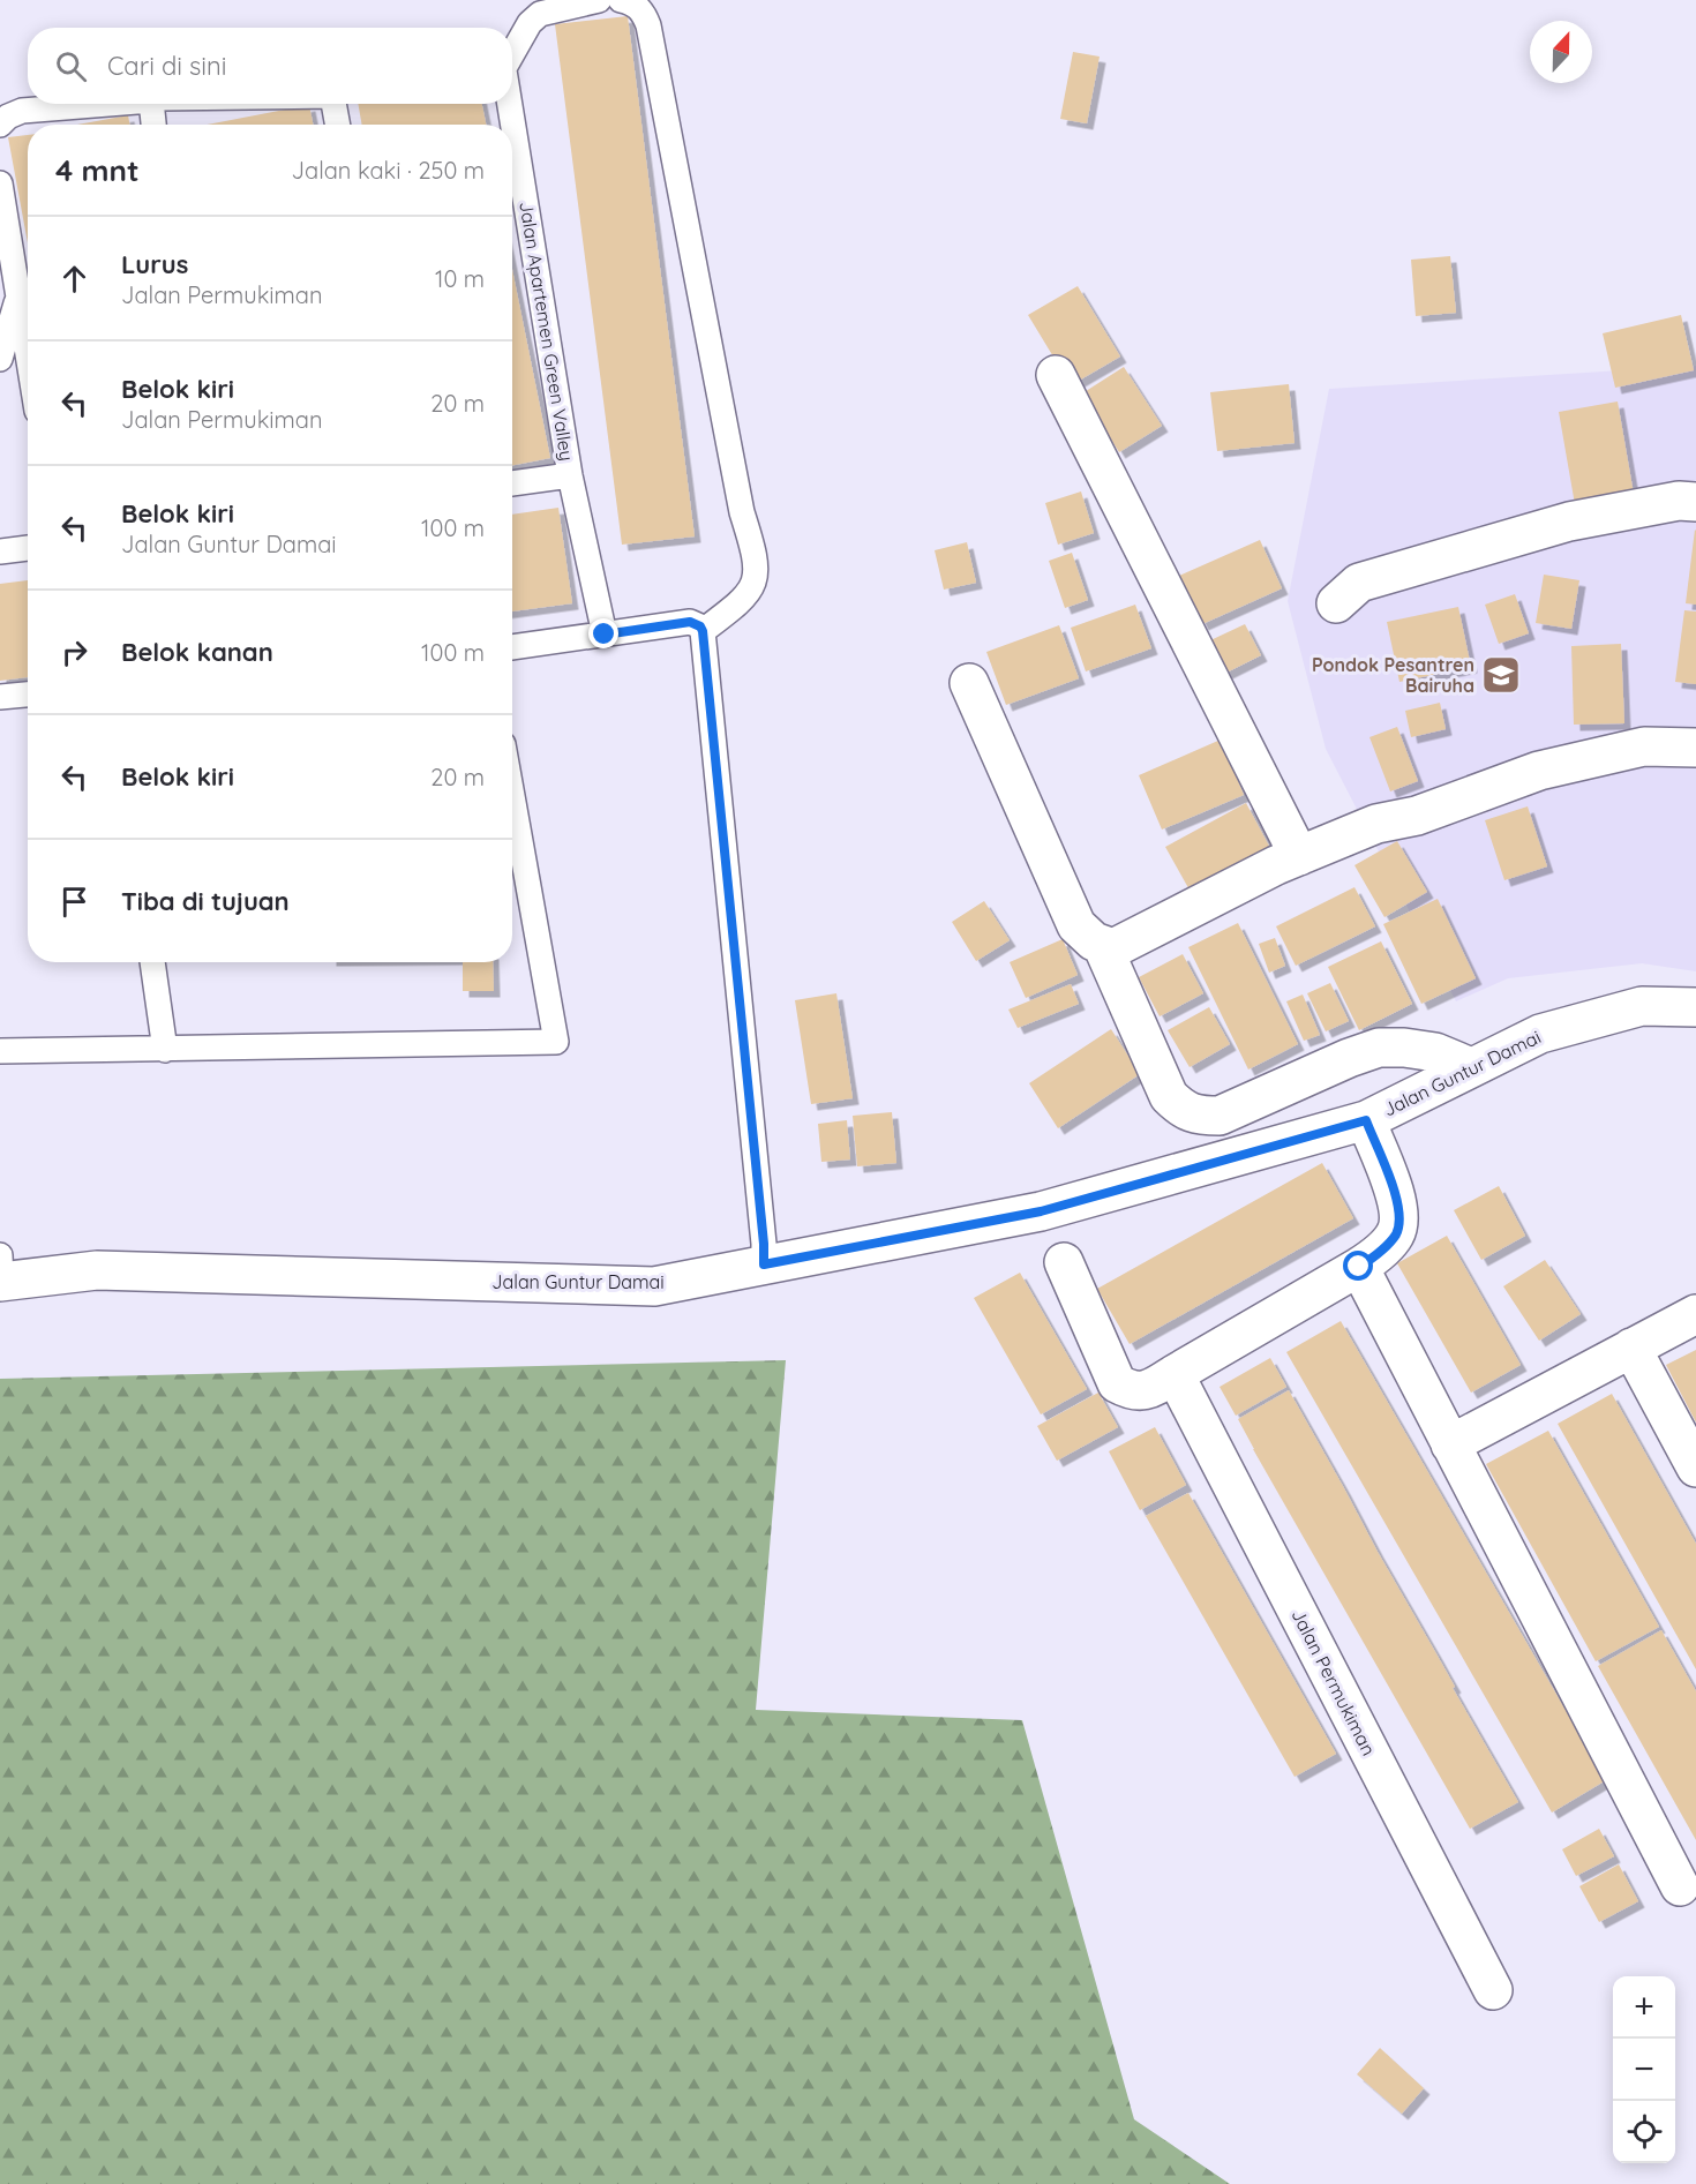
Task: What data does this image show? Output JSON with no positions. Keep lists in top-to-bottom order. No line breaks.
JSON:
{"streets":{"street":["Jalan Guntur Damai","Jalan Permukiman"],"lane":["Jalan Apartemen Green Valley"]},"places":{"school or university":["Pondok Pesantren Bairuha"]},"north":"top","page":{"search":"Cari di sini","heading":["4 mnt","Jalan kaki · 250 m"],"list":[["Lurus","Jalan Permukiman","10 m"],["Belok kiri","Jalan Permukiman","20 m"],["Belok kiri","Jalan Guntur Damai","100 m"],["Belok kanan","100 m"],["Belok kiri","20 m"],"Tiba di tujuan"],"map_buttons":["+","−"]}}
